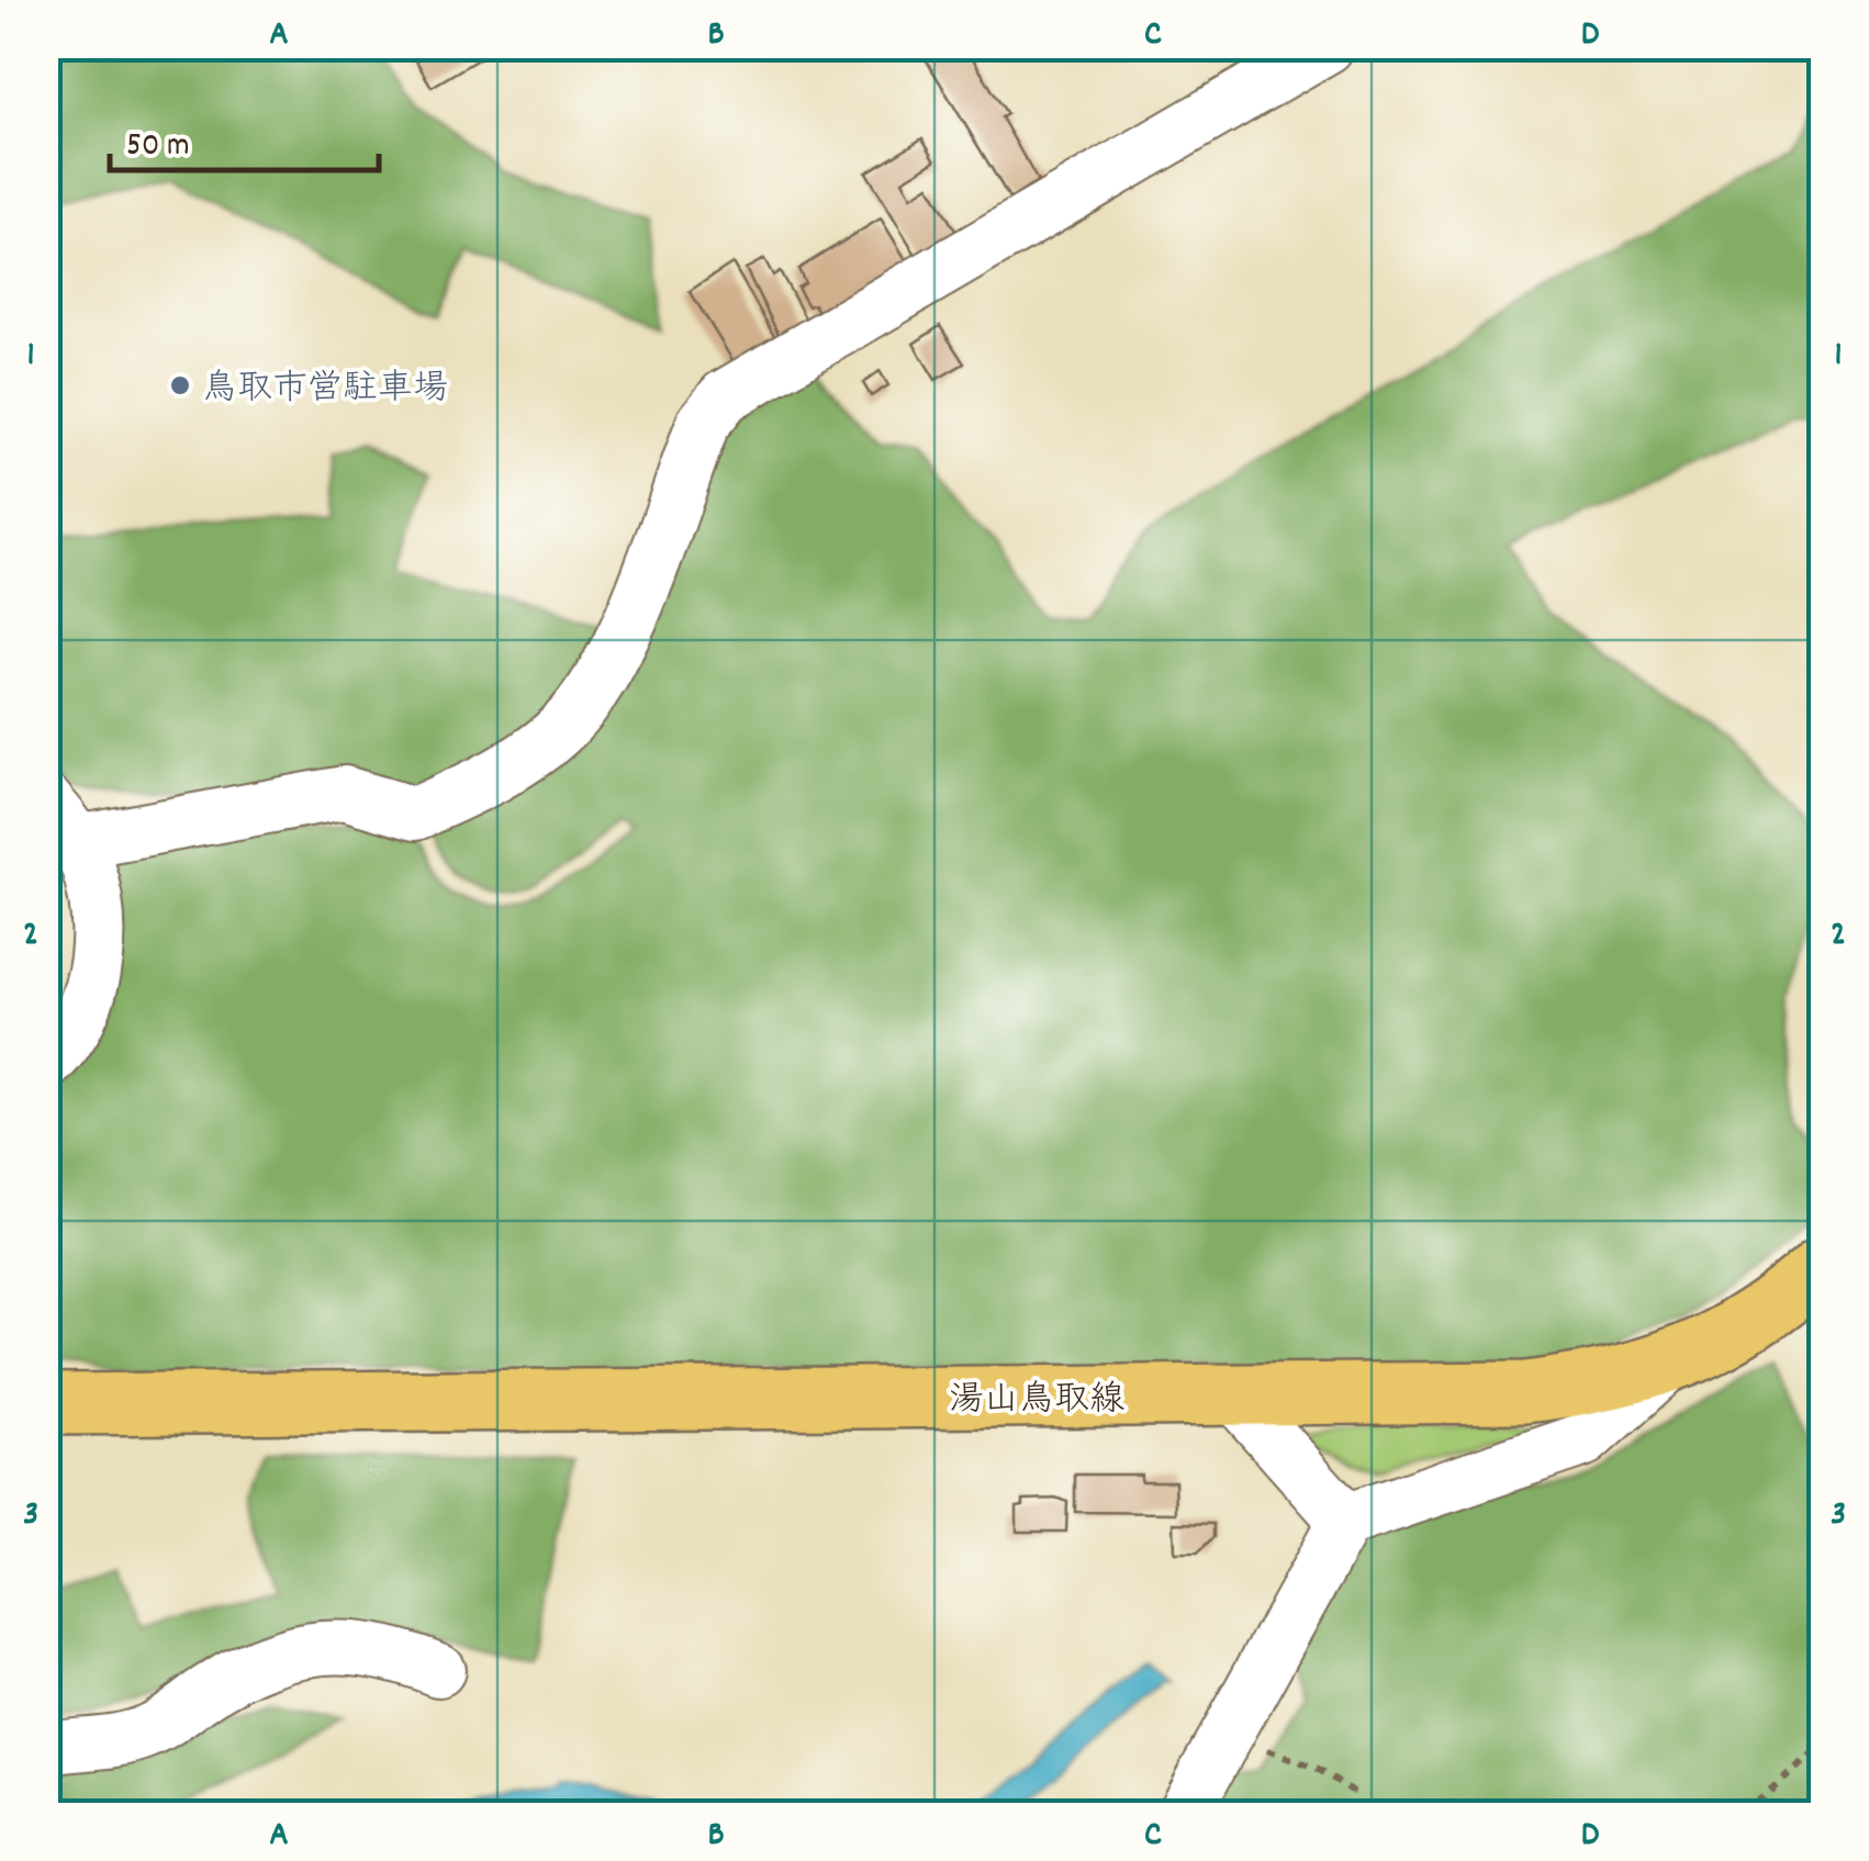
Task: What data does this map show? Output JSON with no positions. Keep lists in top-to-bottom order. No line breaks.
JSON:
{"streets":{"main road":["湯山鳥取線"]},"places":["鳥取市営駐車場"],"scale_bar":"50 m","grid":{"columns":["A","B","C","D"],"rows":["1","2","3"]}}
